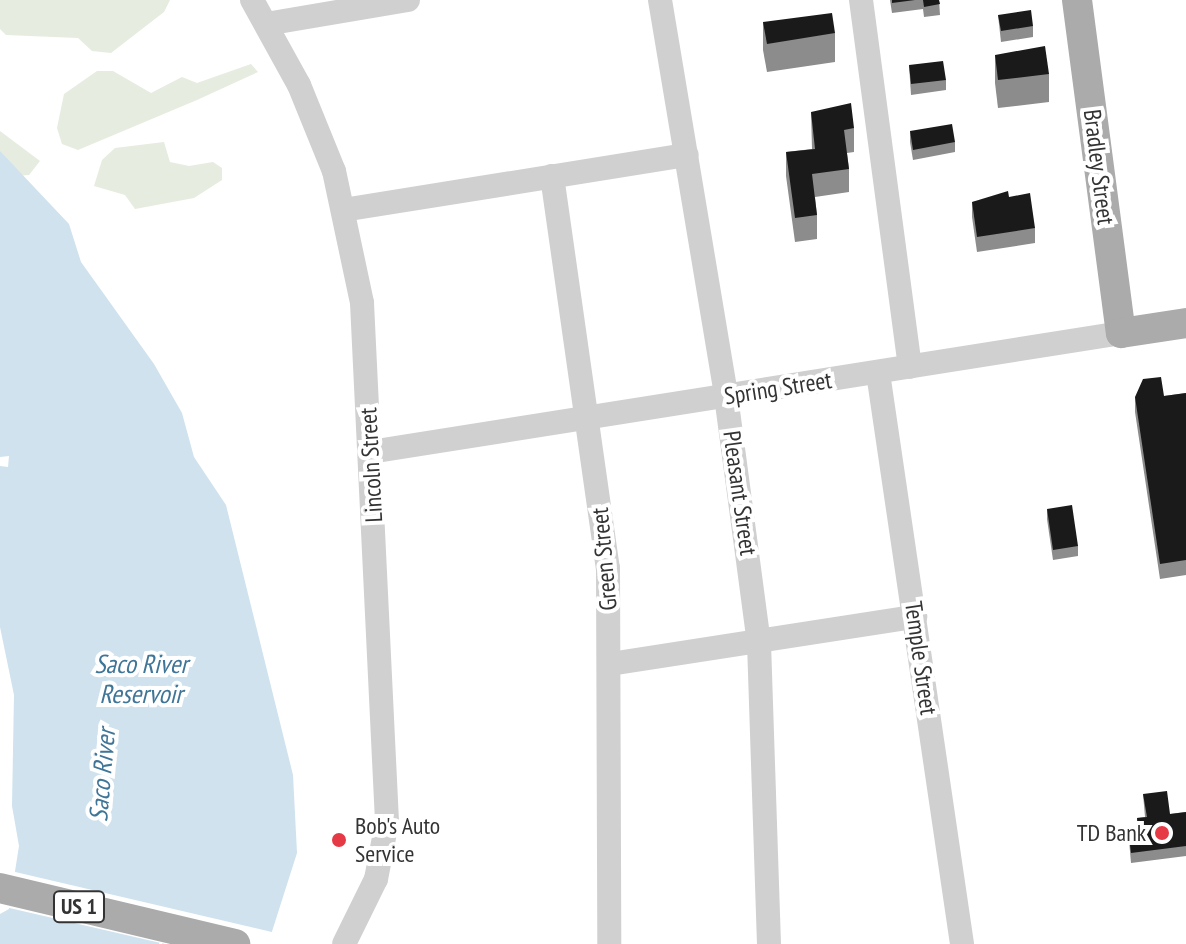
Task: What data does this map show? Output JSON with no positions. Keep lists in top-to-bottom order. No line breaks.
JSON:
{"streets":{"main road":["Bradley Street","Spring Street","US 1"],"street":["Lincoln Street","Pleasant Street","Green Street","Temple Street"]},"crossings":[["Bradley Street","Spring Street"],["Spring Street","Lincoln Street"],["Spring Street","Pleasant Street"],["Spring Street","Green Street"],["Spring Street","Temple Street"]],"water":["Saco River Reservoir","Saco River"],"places":["TD Bank","Bob's Auto Service"]}
